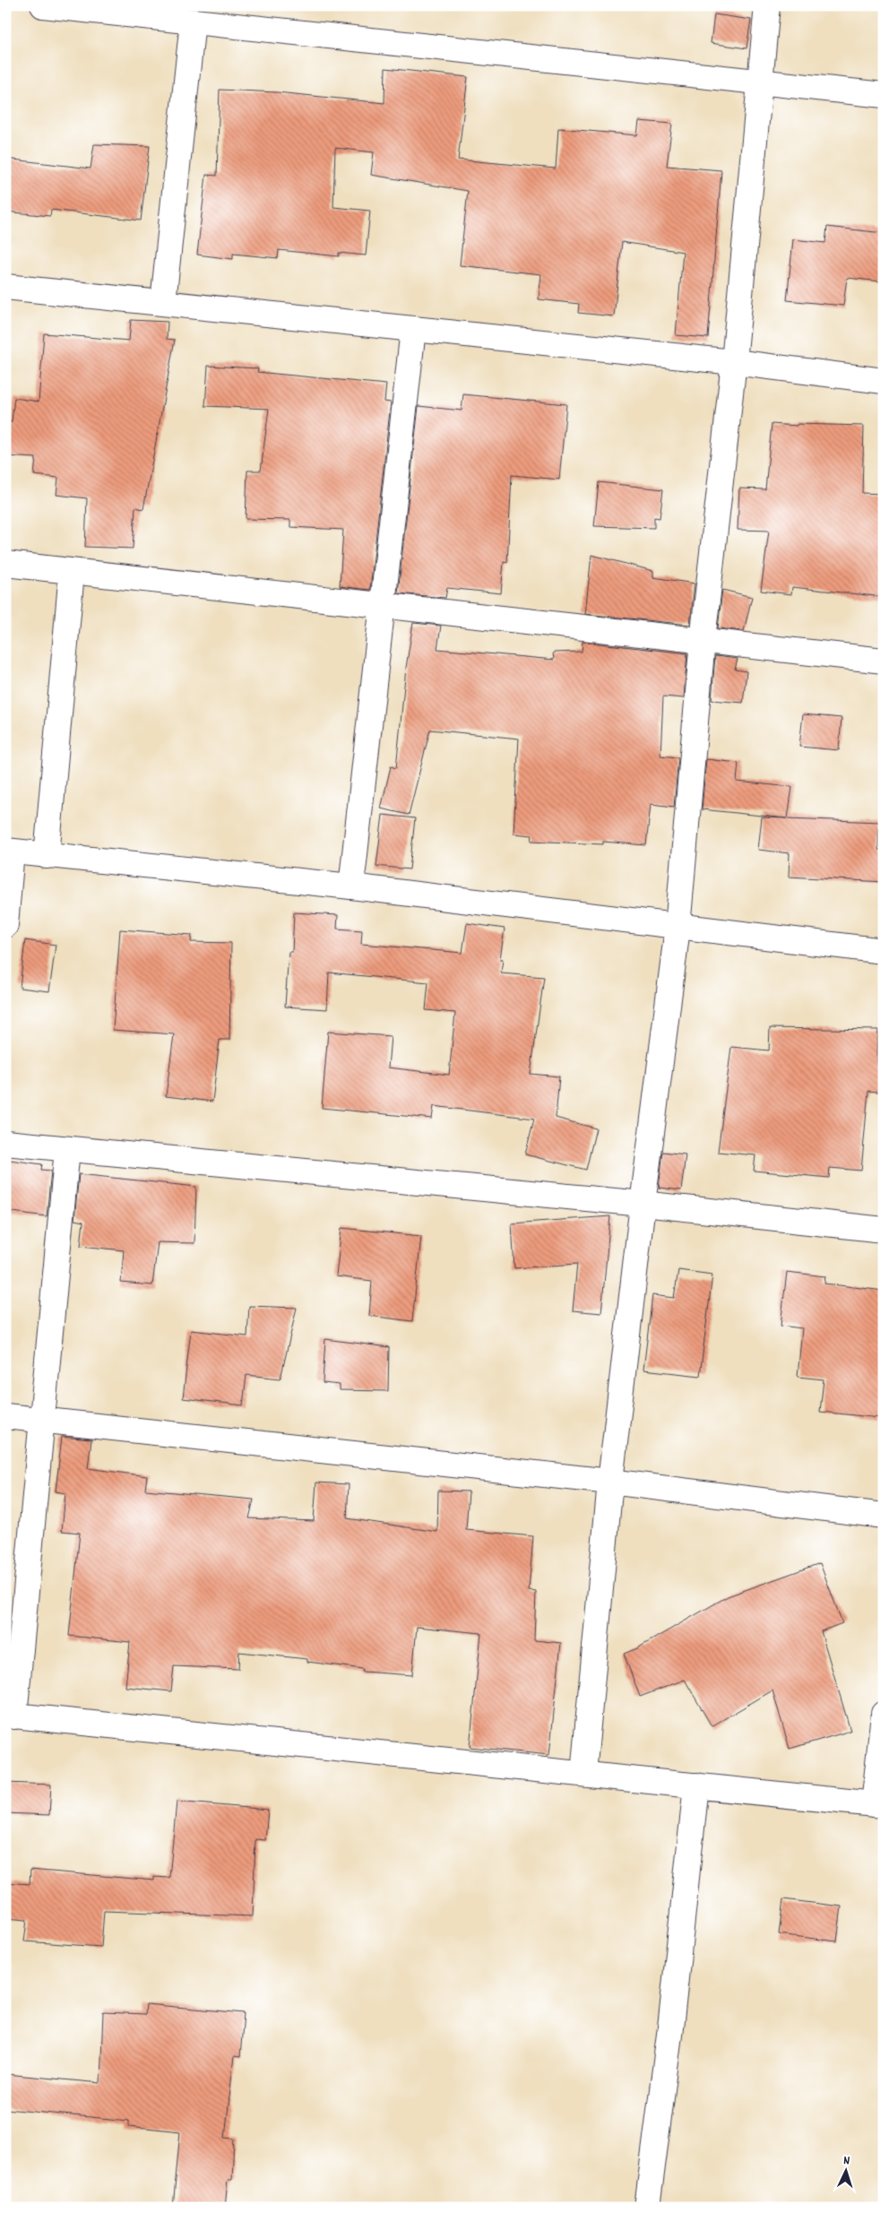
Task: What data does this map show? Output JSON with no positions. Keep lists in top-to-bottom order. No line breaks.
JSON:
{"north":"top"}
